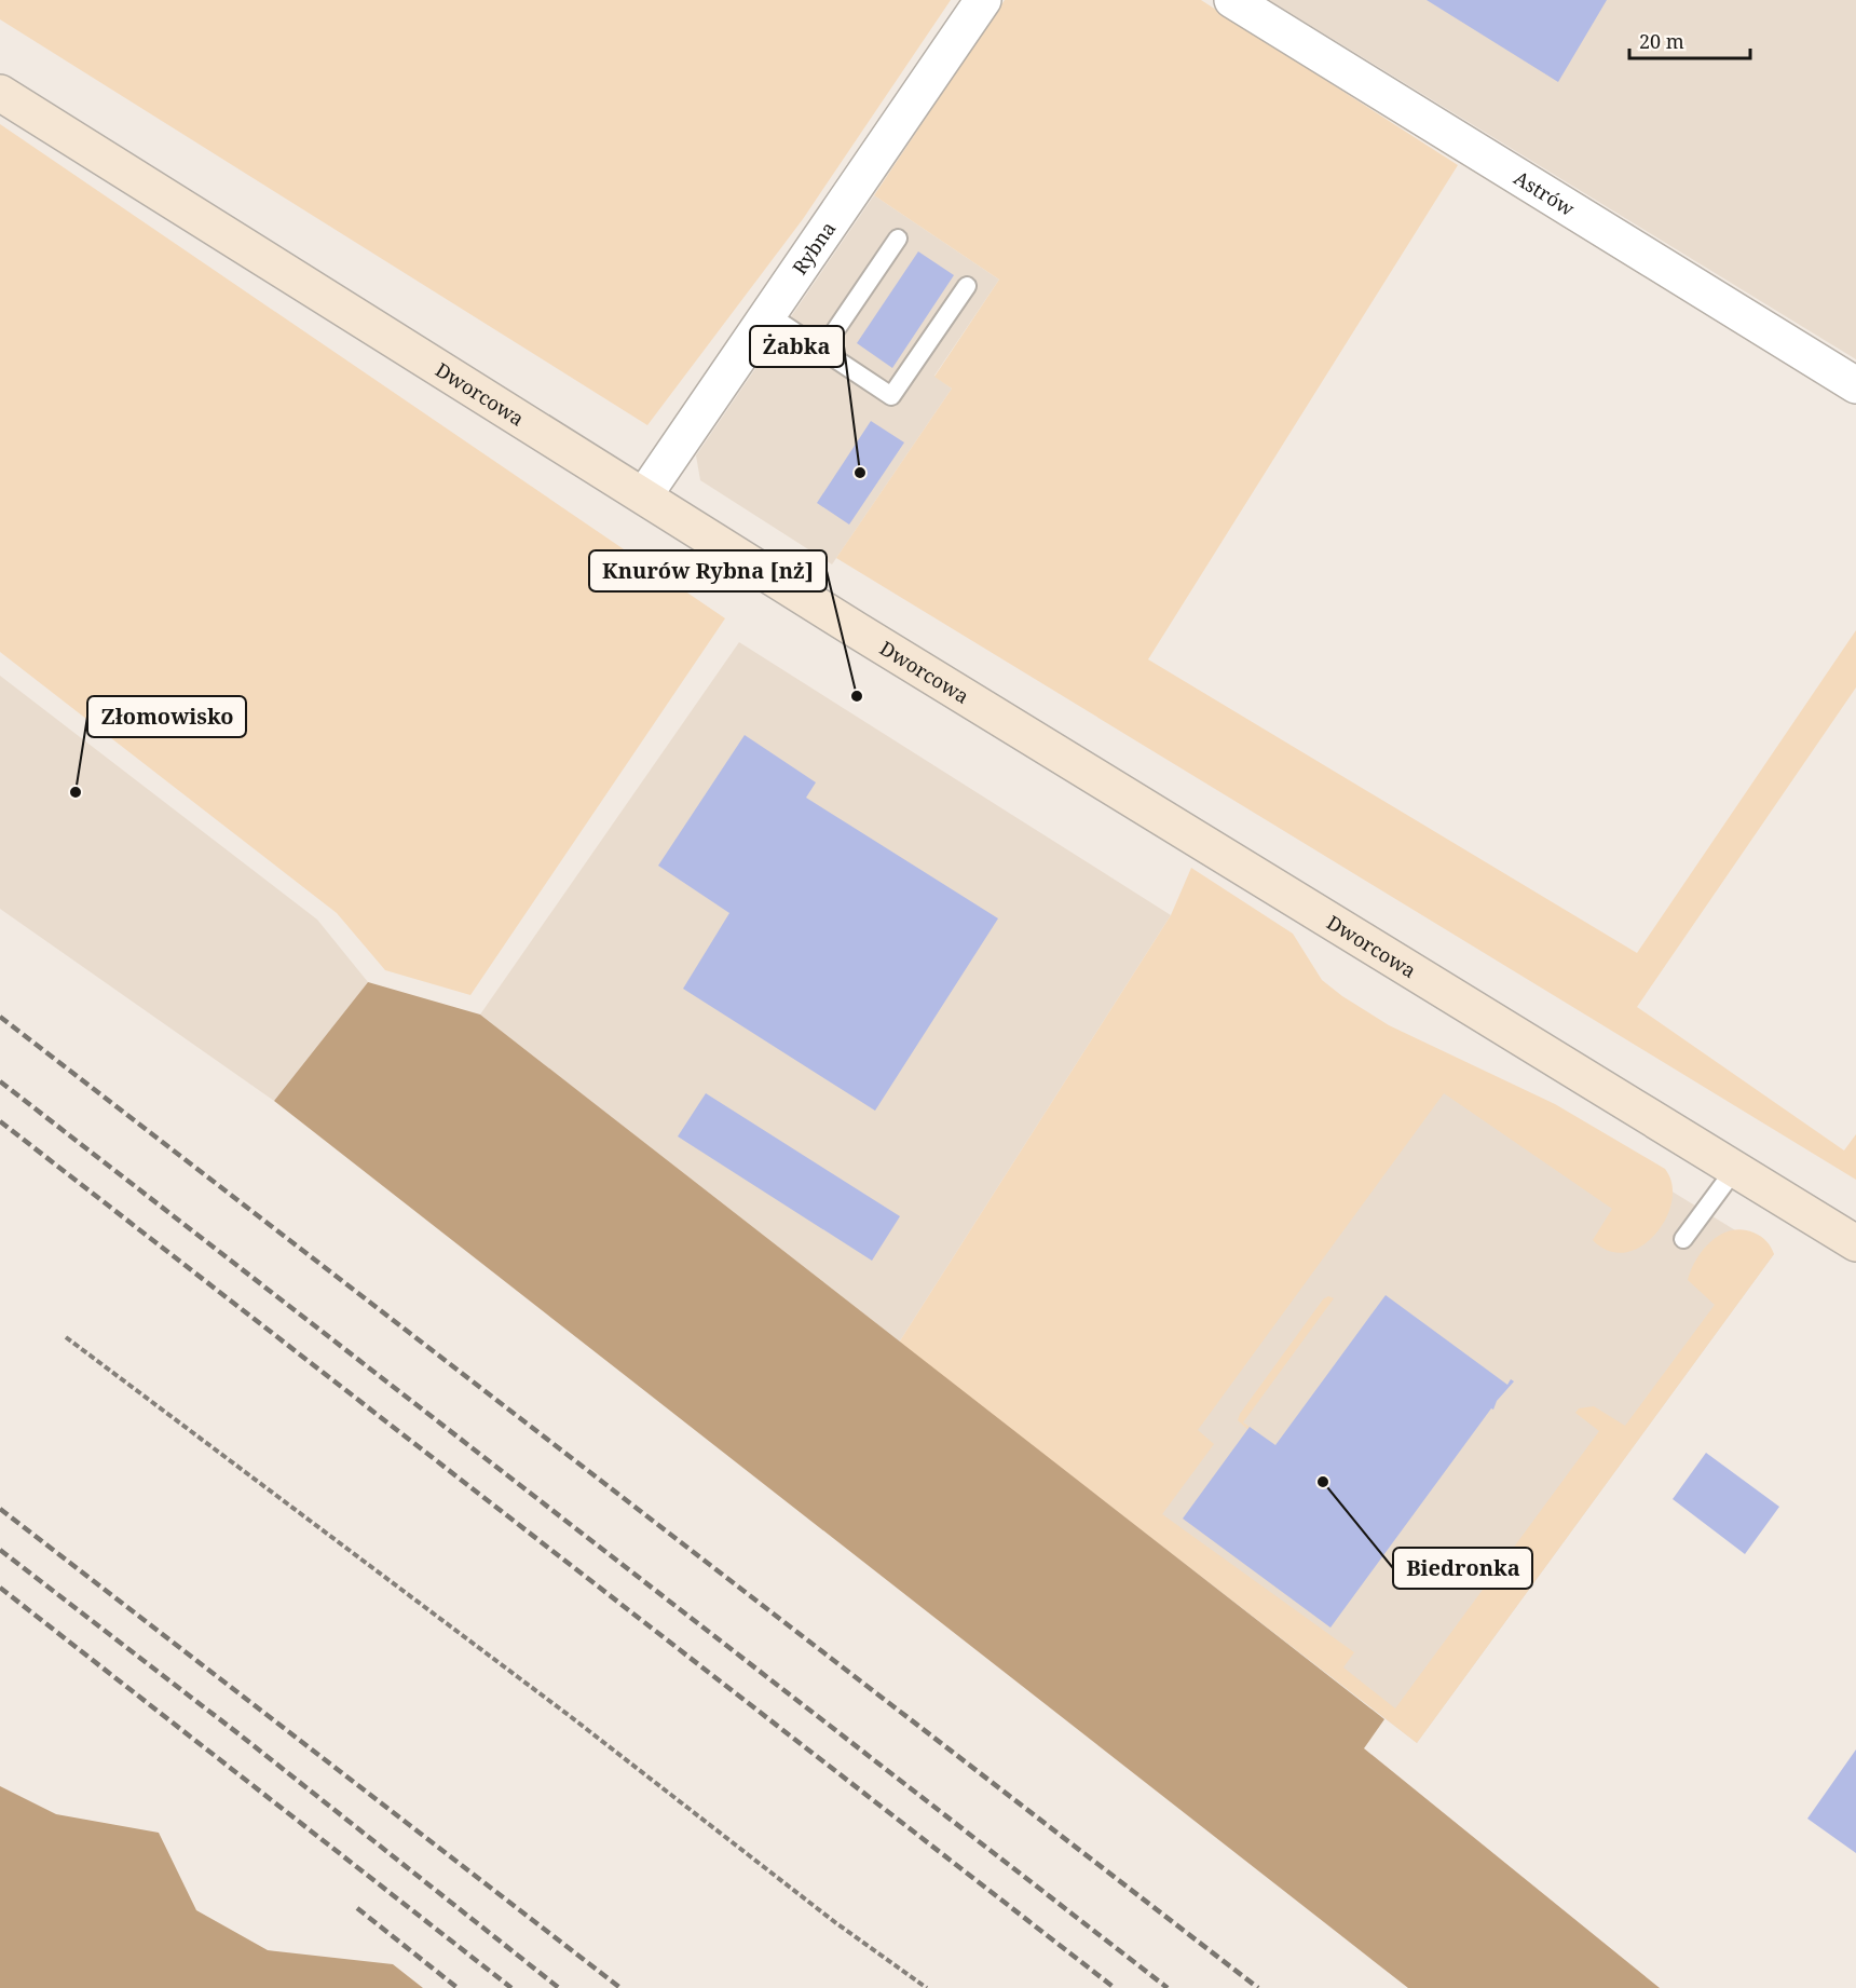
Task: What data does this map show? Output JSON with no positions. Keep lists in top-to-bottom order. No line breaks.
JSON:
{"streets":{"main road":["Dworcowa"],"street":["Astrów","Rybna"]},"crossings":[["Rybna","Dworcowa"]],"places":["Żabka","Knurów Rybna [nż]","Złomowisko","Biedronka"],"scale_bar":"20 m"}
